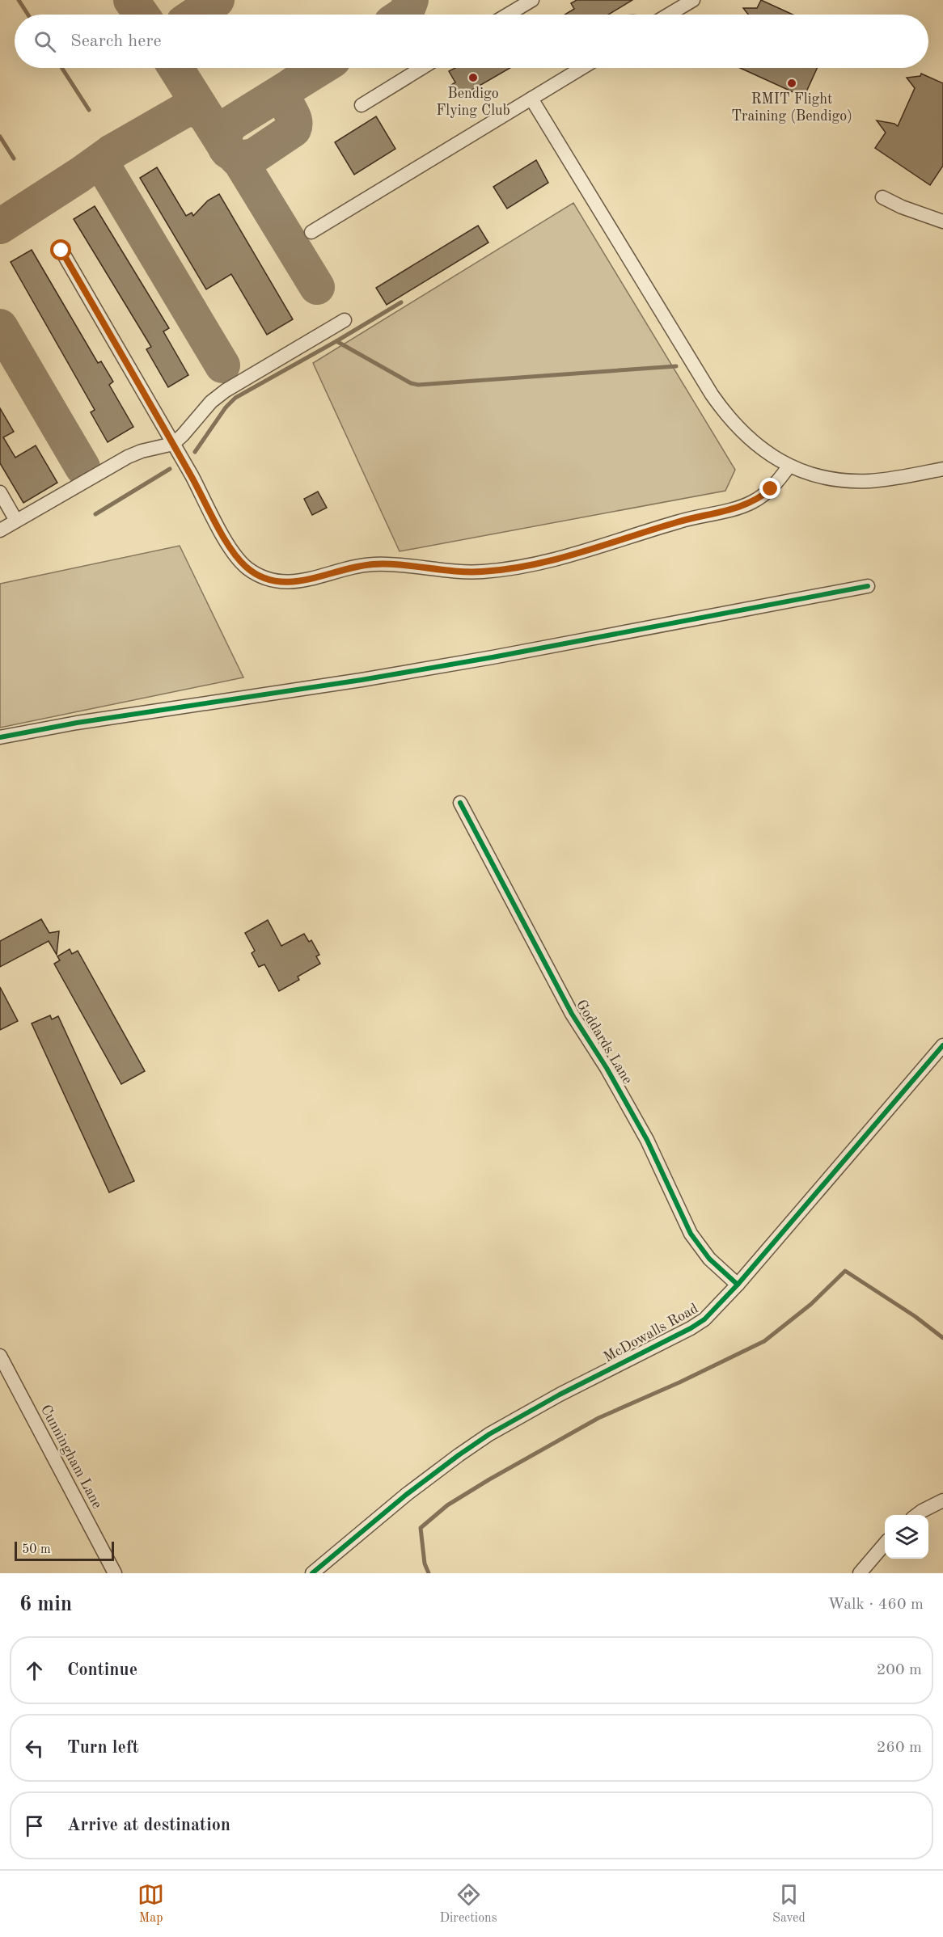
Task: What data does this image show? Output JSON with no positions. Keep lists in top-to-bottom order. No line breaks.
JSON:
{"streets":{"street":["Goddards Lane","McDowalls Road","Cunningham Lane"]},"crossings":[["Goddards Lane","McDowalls Road"]],"places":["Bendigo Flying Club","RMIT Flight Training (Bendigo)"],"scale_bar":"50 m","page":{"search":"Search here","scale":"50 m","heading":["6 min","Walk · 460 m"],"list":[["Continue","200 m"],["Turn left","260 m"],"Arrive at destination"],"nav":["Map","Directions","Saved"]}}
